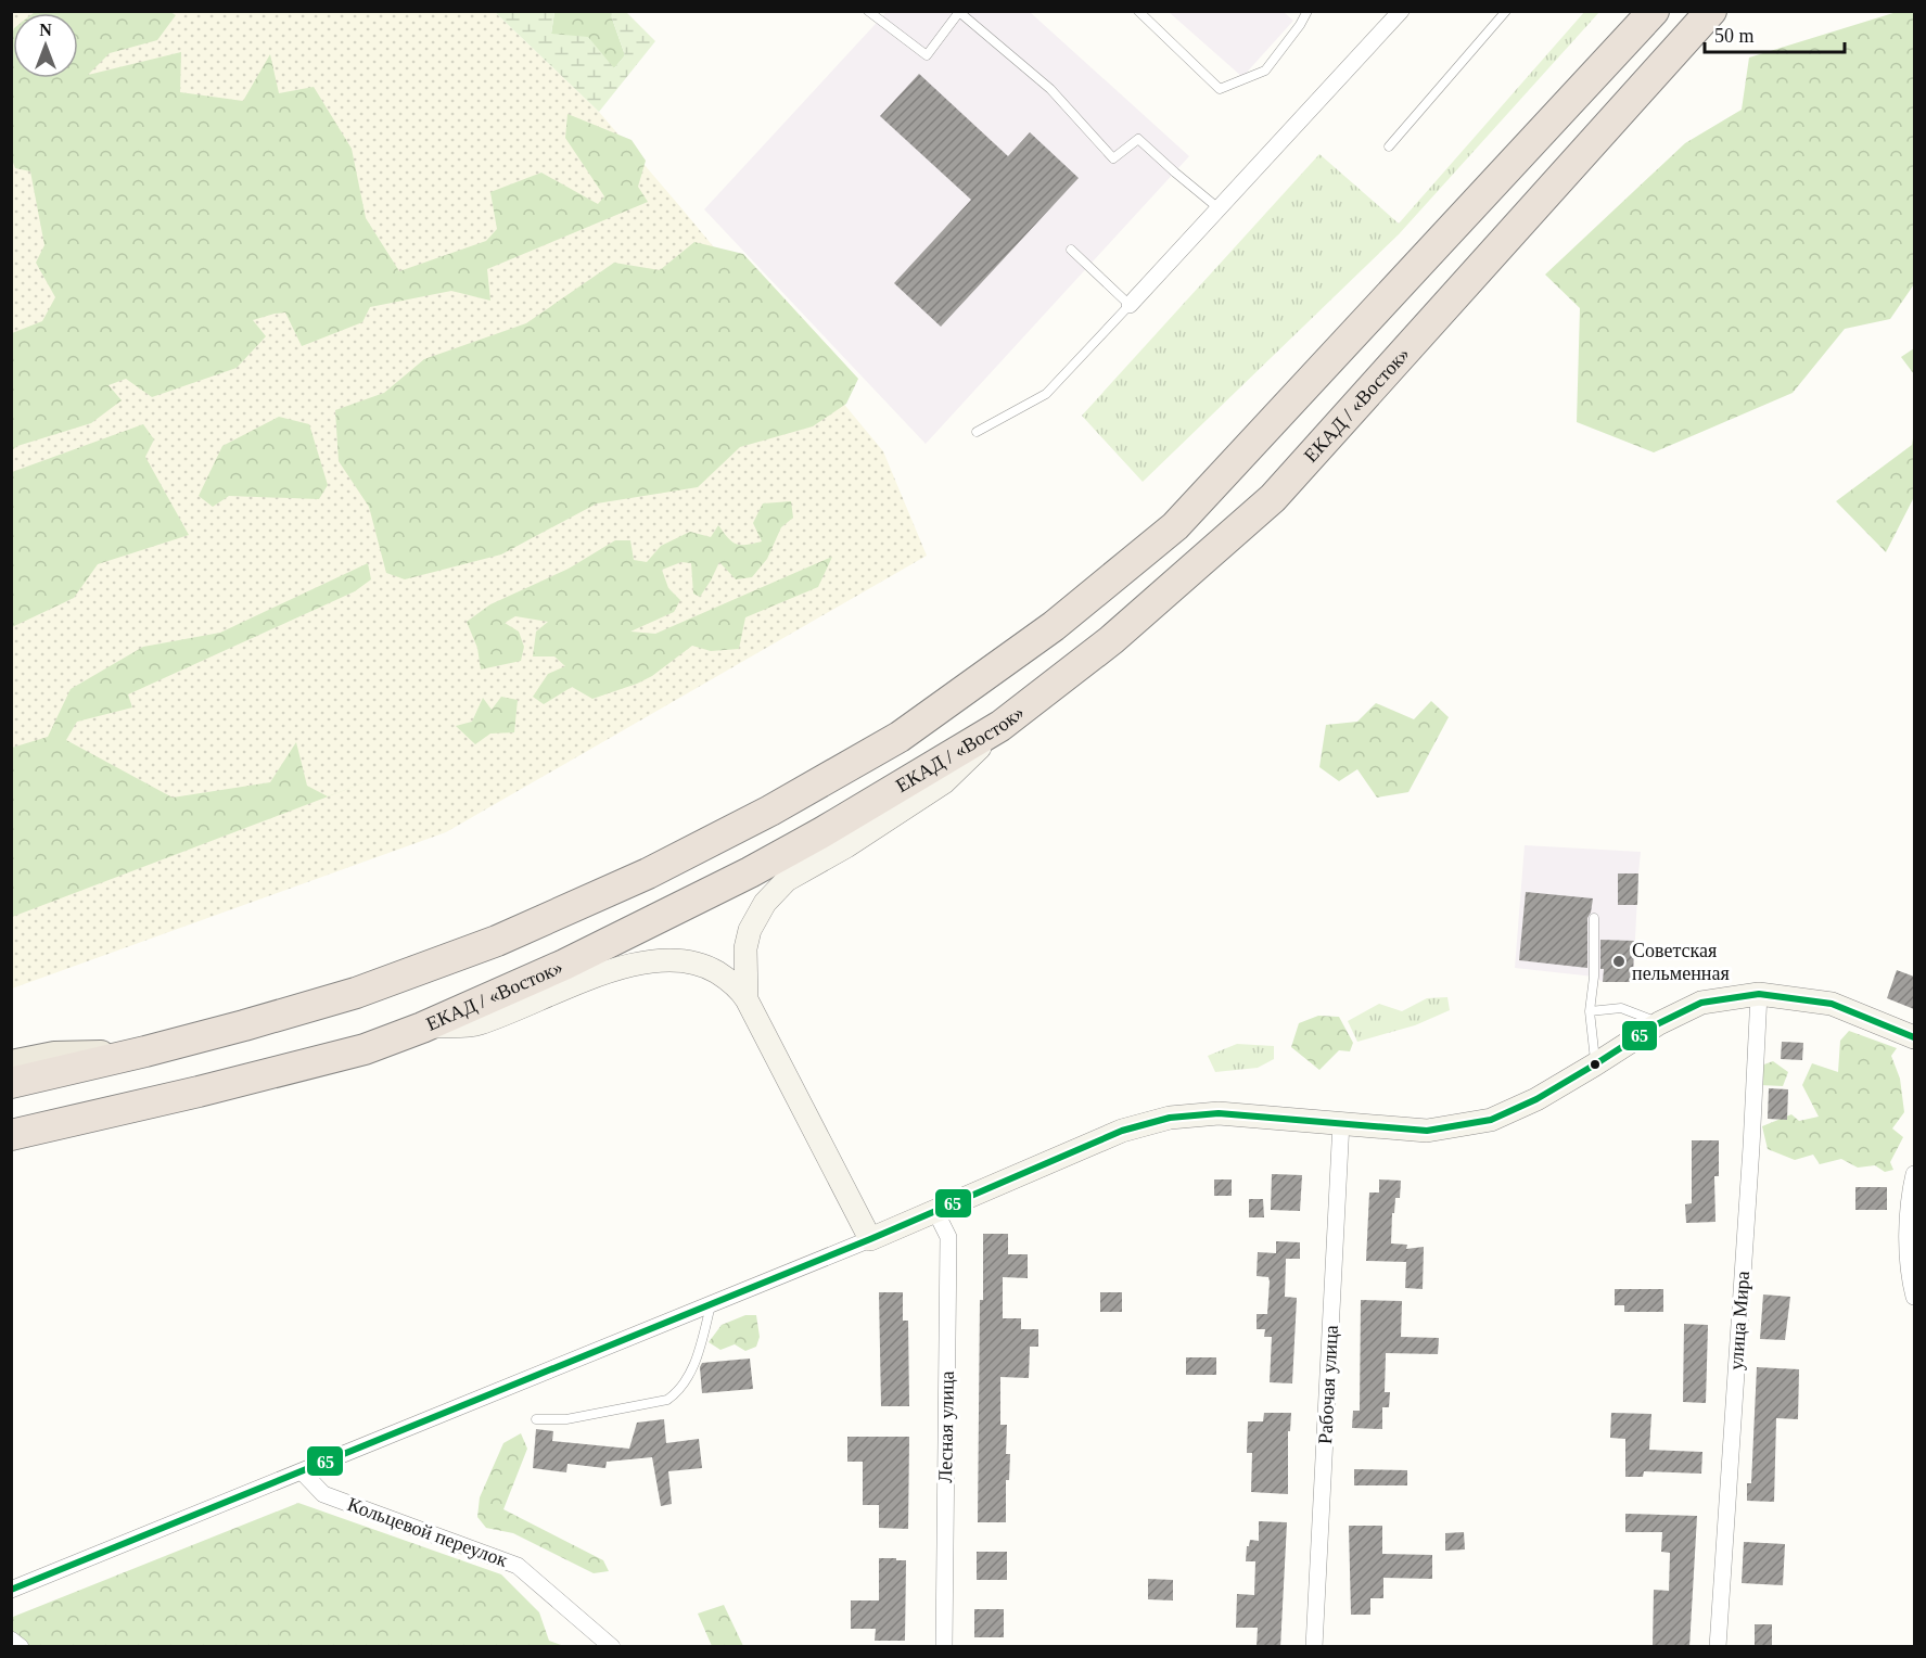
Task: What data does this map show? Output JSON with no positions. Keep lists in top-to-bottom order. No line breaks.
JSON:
{"streets":{"highway":["ЕКАД / «Восток»"],"street":["улица Мира","Рабочая улица","Лесная улица","Кольцевой переулок"]},"places":["Советская пельменная"],"lines":["transit line 65"],"scale_bar":"50 m","north":"top"}
